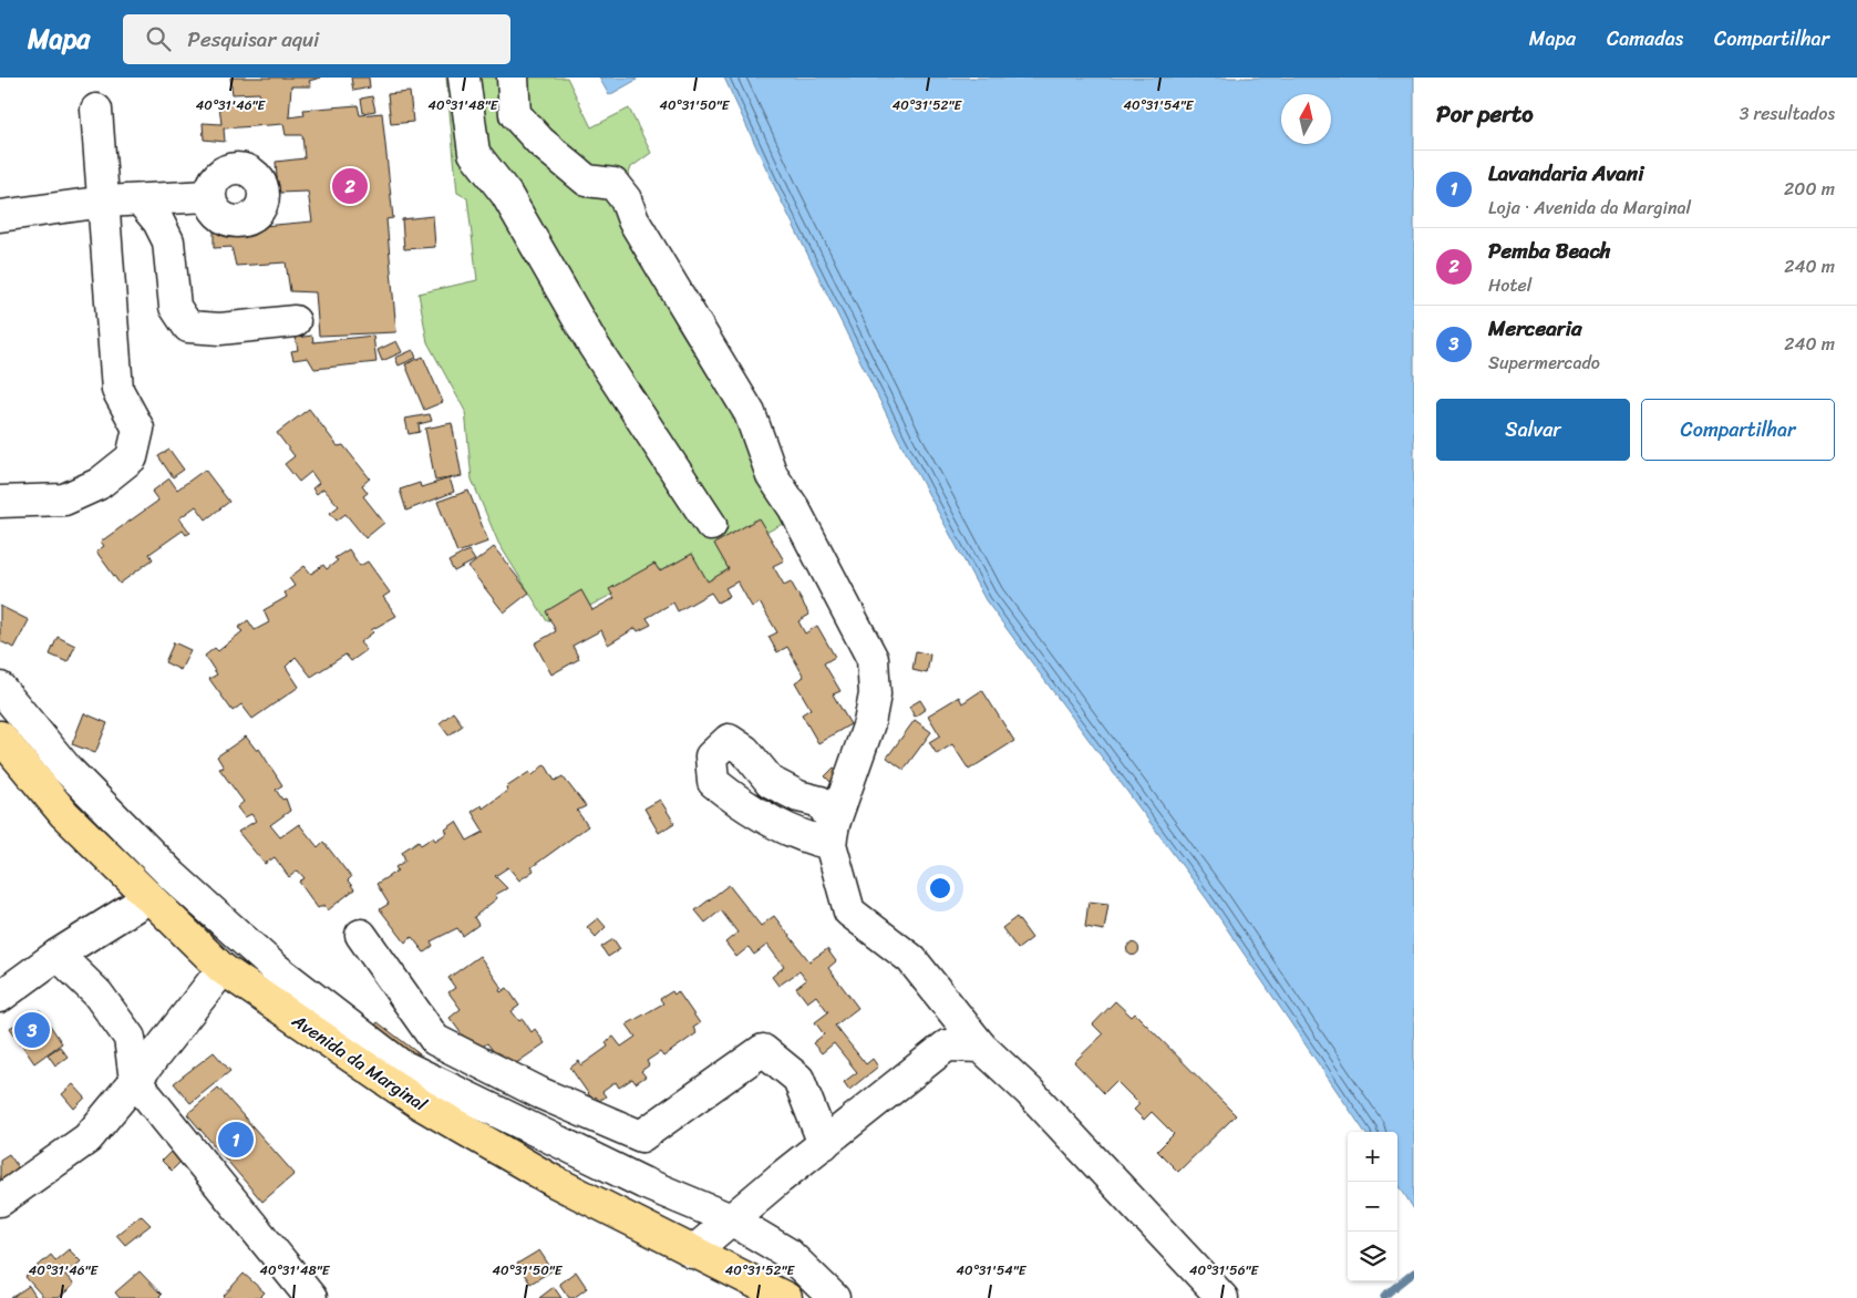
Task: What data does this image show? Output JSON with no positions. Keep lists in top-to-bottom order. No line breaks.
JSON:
{"streets":{"main road":["Avenida da Marginal"]},"north":"top","page":{"header":"Mapa","search":"Pesquisar aqui","nav":["Mapa","Camadas","Compartilhar"],"heading":["Por perto","3 resultados"],"list":[{"mark":"1","name":"Lavandaria Avani","note":"Loja · Avenida da Marginal","value":"200 m"},{"mark":"2","name":"Pemba Beach","note":"Hotel","value":"240 m"},{"mark":"3","name":"Mercearia","note":"Supermercado","value":"240 m"}],"pins":["2","3","1"],"buttons":["Salvar","Compartilhar"],"map_buttons":["+","−"]},"coordinates":["40°31'46\"E","40°31'48\"E","40°31'50\"E","40°31'52\"E","40°31'54\"E","40°31'56\"E"]}
